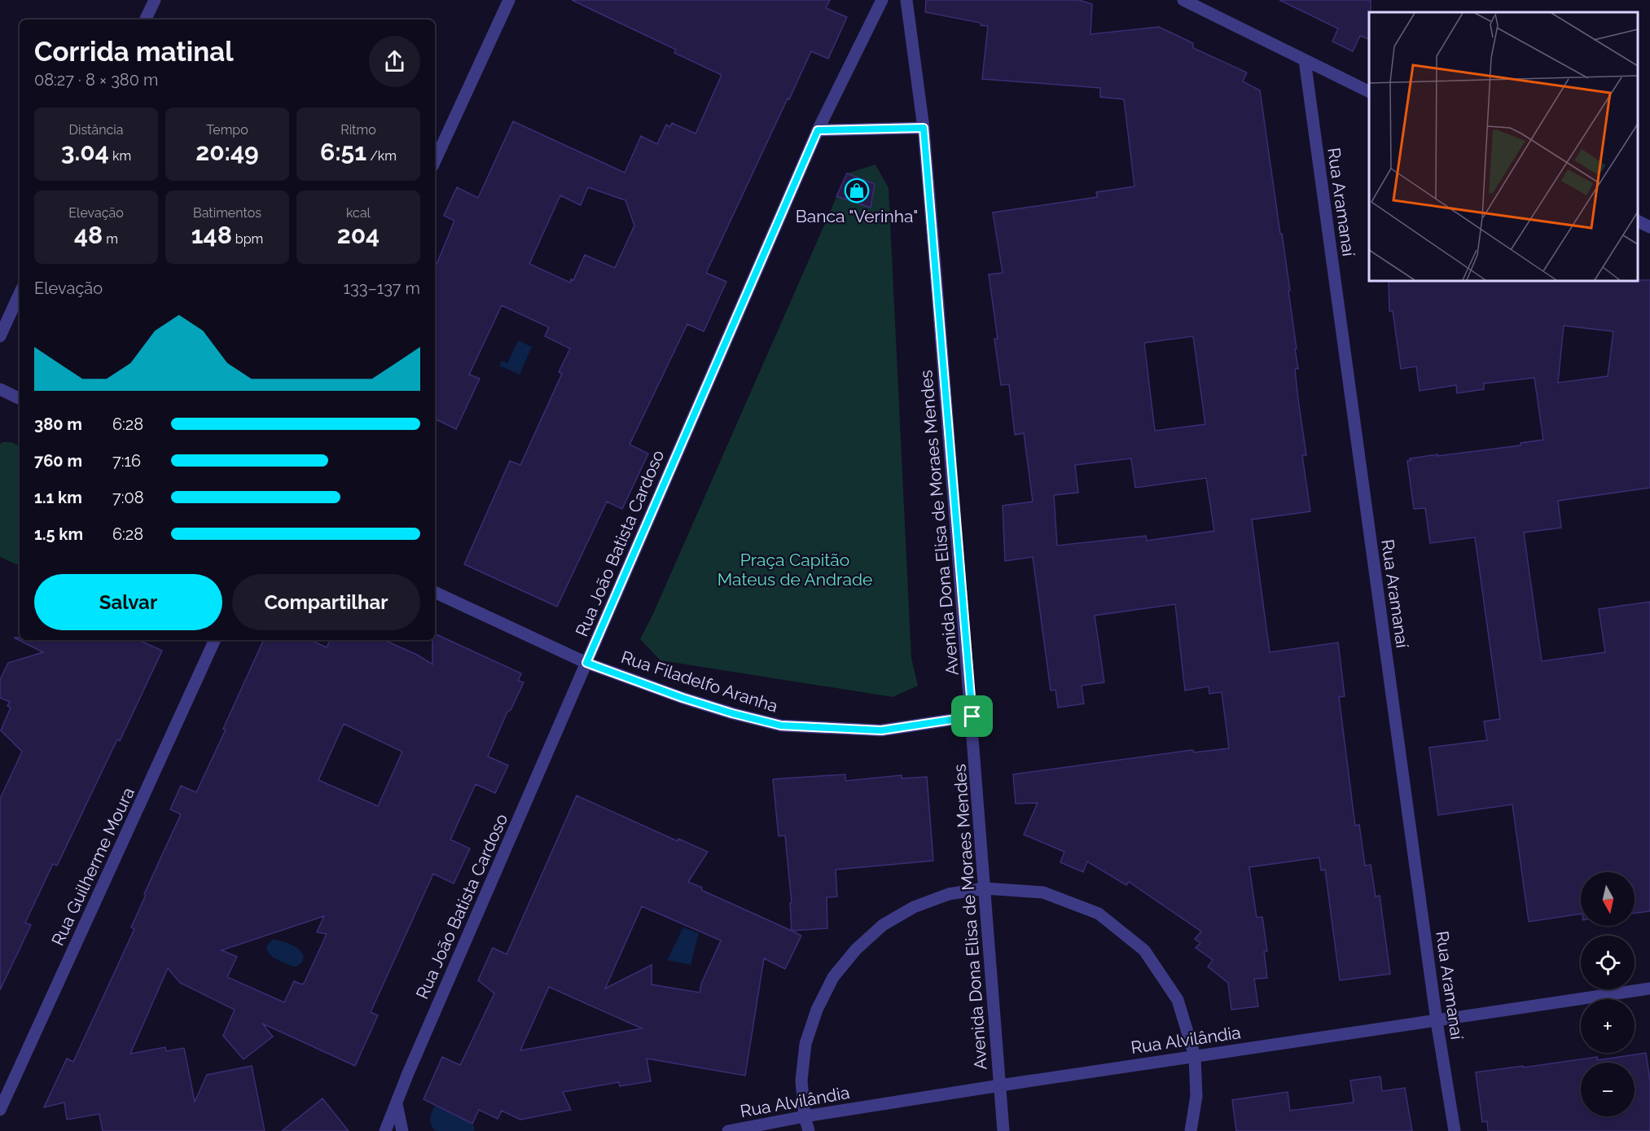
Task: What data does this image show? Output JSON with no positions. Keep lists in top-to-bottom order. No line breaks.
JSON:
{"streets":{"street":["Rua Aramanaí","Avenida Dona Elisa de Moraes Mendes","Rua João Batista Cardoso","Rua Filadelfo Aranha","Rua Guilherme Moura","Rua Alvilândia"]},"crossings":[["Rua Aramanaí","Rua Alvilândia"],["Avenida Dona Elisa de Moraes Mendes","Rua Filadelfo Aranha"],["Avenida Dona Elisa de Moraes Mendes","Rua Alvilândia"],["Rua João Batista Cardoso","Rua Filadelfo Aranha"]],"parks":["Praça Capitão Mateus de Andrade"],"places":{"shop":["Banca \"Verinha\""]},"north":"bottom","page":{"heading":["Corrida matinal","08:27 · 8 × 380 m"],"stats":[["Distância","3.04 km"],["Tempo","20:49"],["Ritmo","6:51 /km"],["Elevação","48 m"],["Batimentos","148 bpm"],["kcal","204"]],"chart":["Elevação","133–137 m"],"list":[{"name":"380 m","note":"6:28"},{"name":"760 m","note":"7:16"},{"name":"1.1 km","note":"7:08"},{"name":"1.5 km","note":"6:28"}],"buttons":["Salvar","Compartilhar"],"map_buttons":["+","−"]}}
